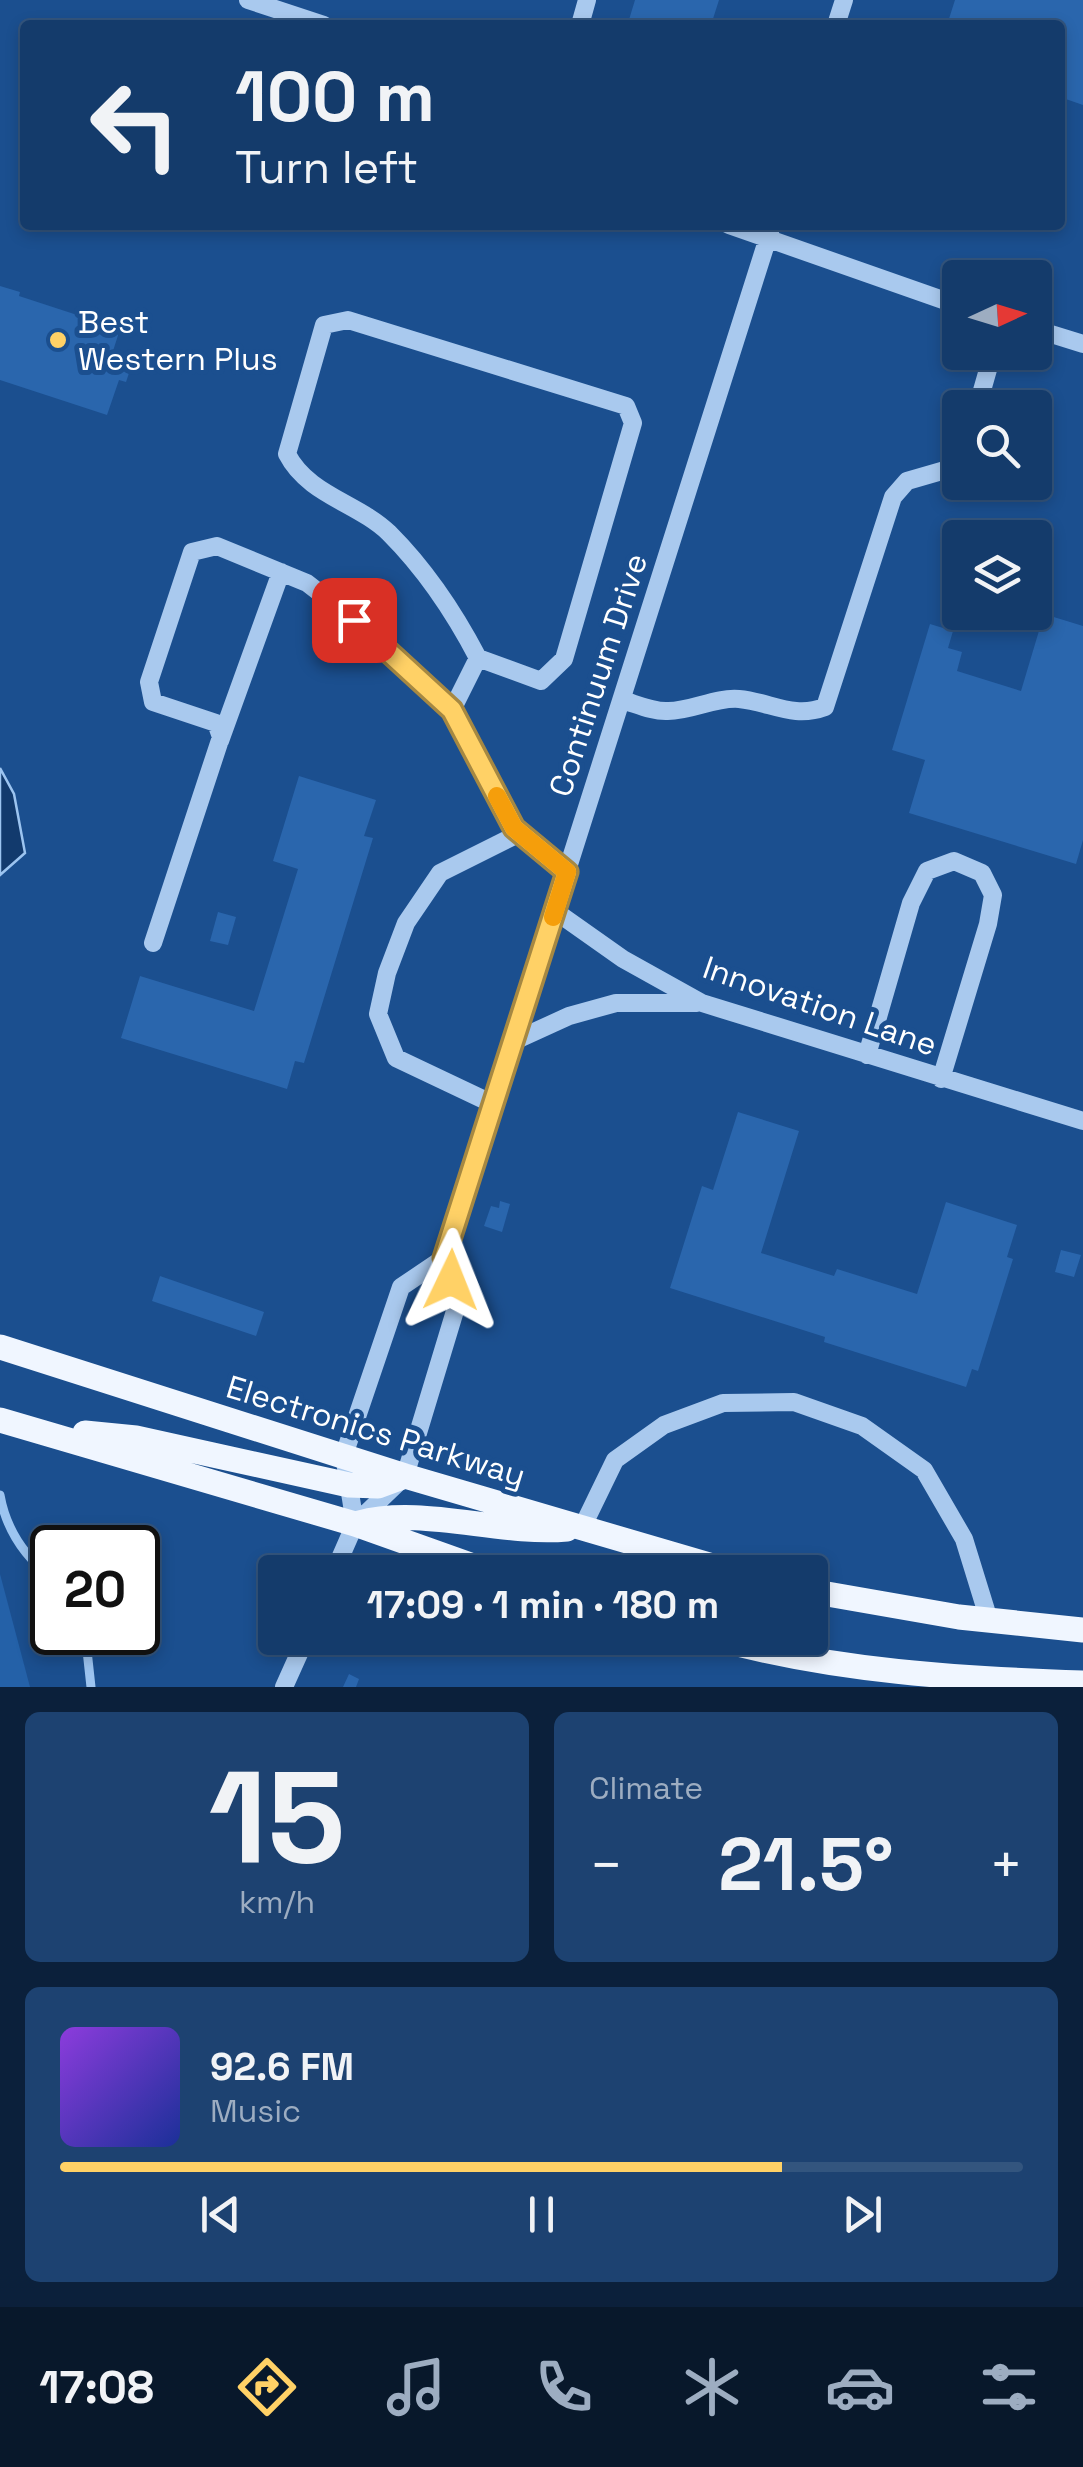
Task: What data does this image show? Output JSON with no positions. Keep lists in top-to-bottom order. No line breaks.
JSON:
{"streets":{"main road":["Electronics Parkway"],"street":["Continuum Drive","Innovation Lane"]},"crossings":[["Continuum Drive","Innovation Lane"]],"places":["Best Western Plus"],"north":"right","page":{"turn":["100 m","Turn left"],"limit":"20","trip":"17:09 · 1 min · 180 m","tile":[["15","km/h"],"Climate"],"heat":["−","21.5°","+"],"song":["92.6 FM","Music"],"tabs":"17:08"}}
